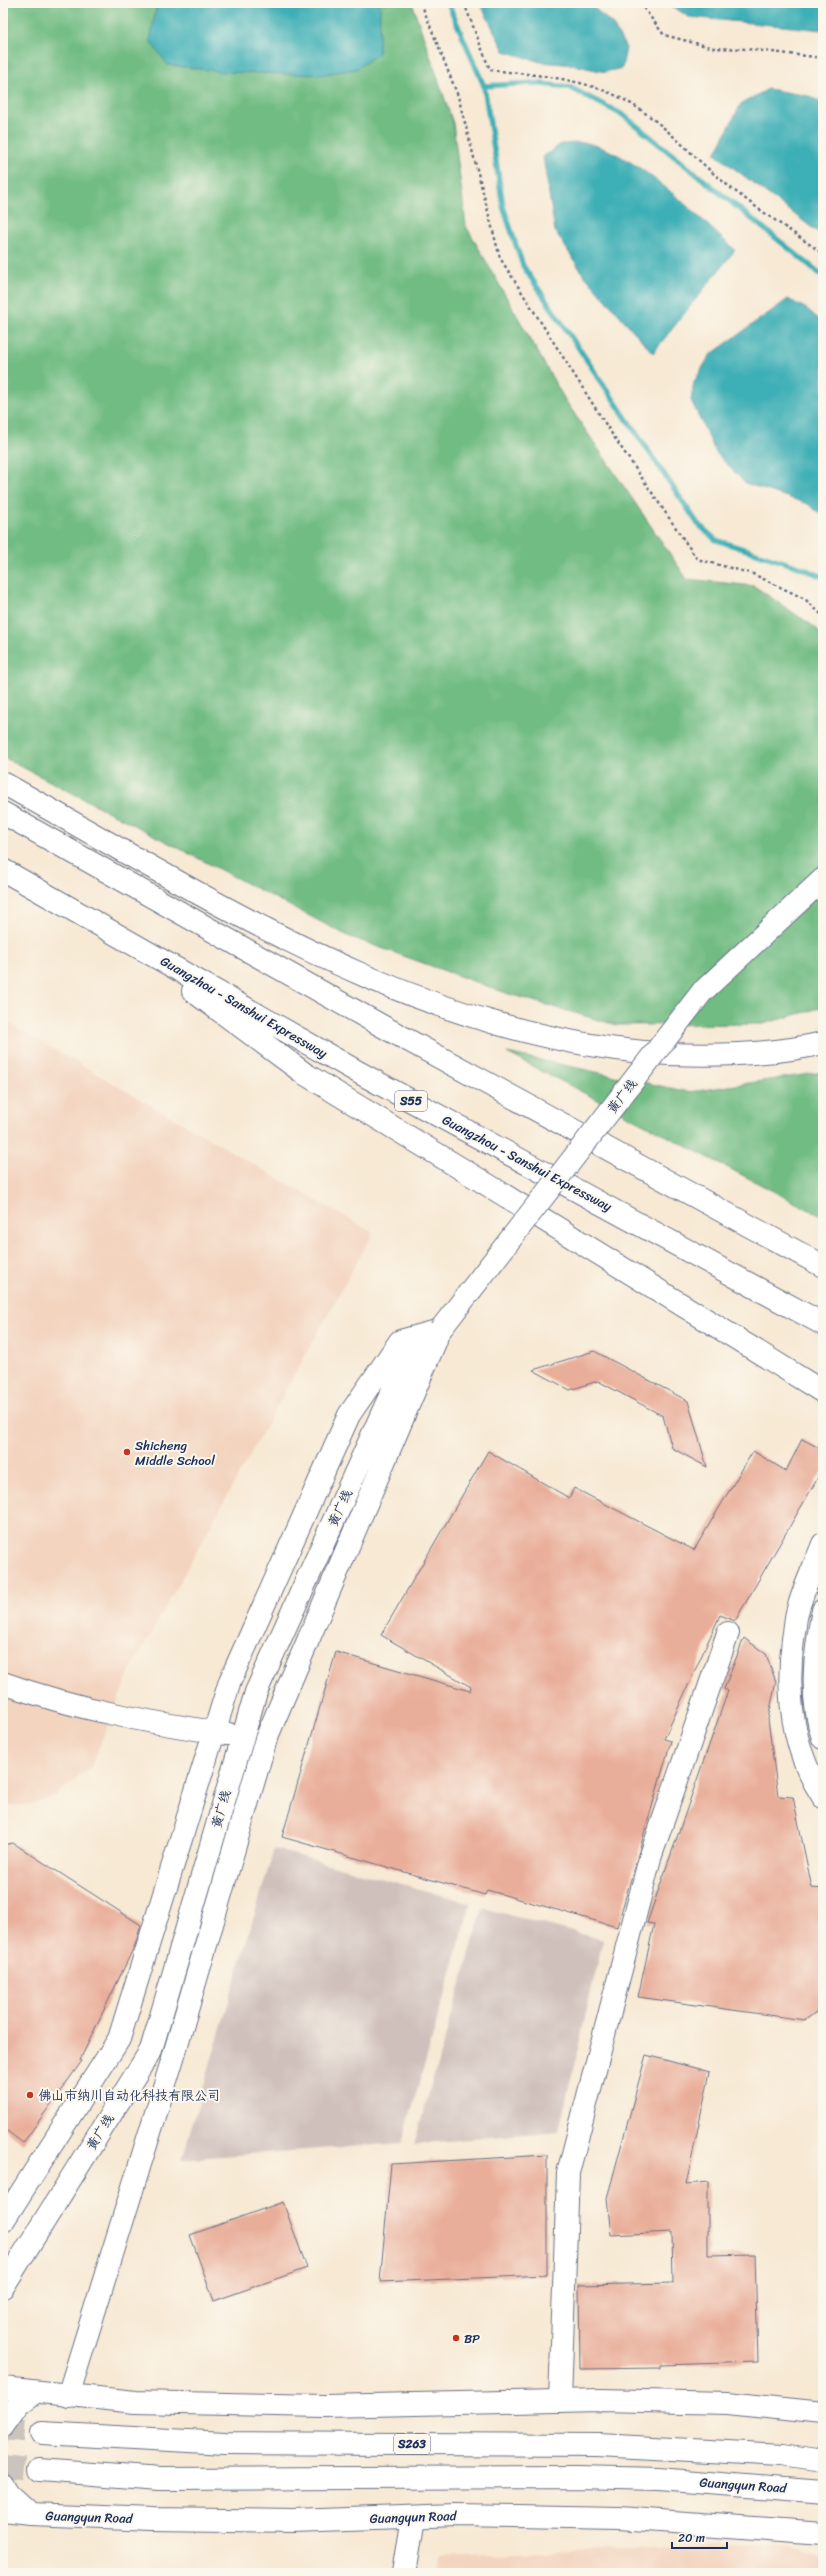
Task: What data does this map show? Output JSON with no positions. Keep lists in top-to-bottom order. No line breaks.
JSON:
{"streets":{"main road":["Guangzhou - Sanshui Expressway","黄广线","S55","S263","Guangyun Road"]},"places":["Shicheng Middle School","佛山市纳川自动化科技有限公司","BP"],"scale_bar":"20 m"}
